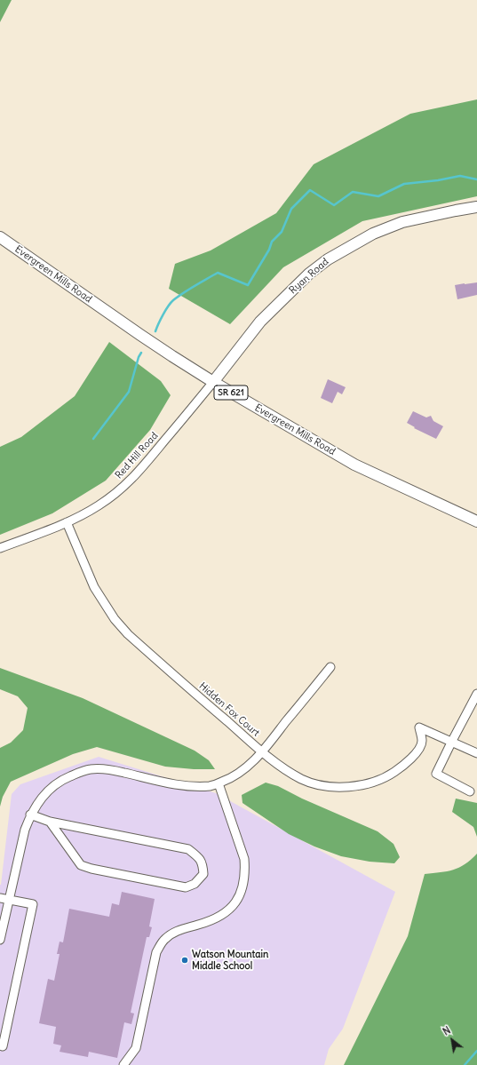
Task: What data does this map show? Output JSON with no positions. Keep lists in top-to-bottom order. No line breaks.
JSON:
{"streets":{"main road":["Evergreen Mills Road","Ryan Road","SR 621"],"street":["Red Hill Road","Hidden Fox Court"]},"crossings":[["Evergreen Mills Road","Ryan Road"],["Evergreen Mills Road","Red Hill Road"],["Ryan Road","Red Hill Road"],["Red Hill Road","Hidden Fox Court"]],"places":["Watson Mountain Middle School"],"north":"top left"}
